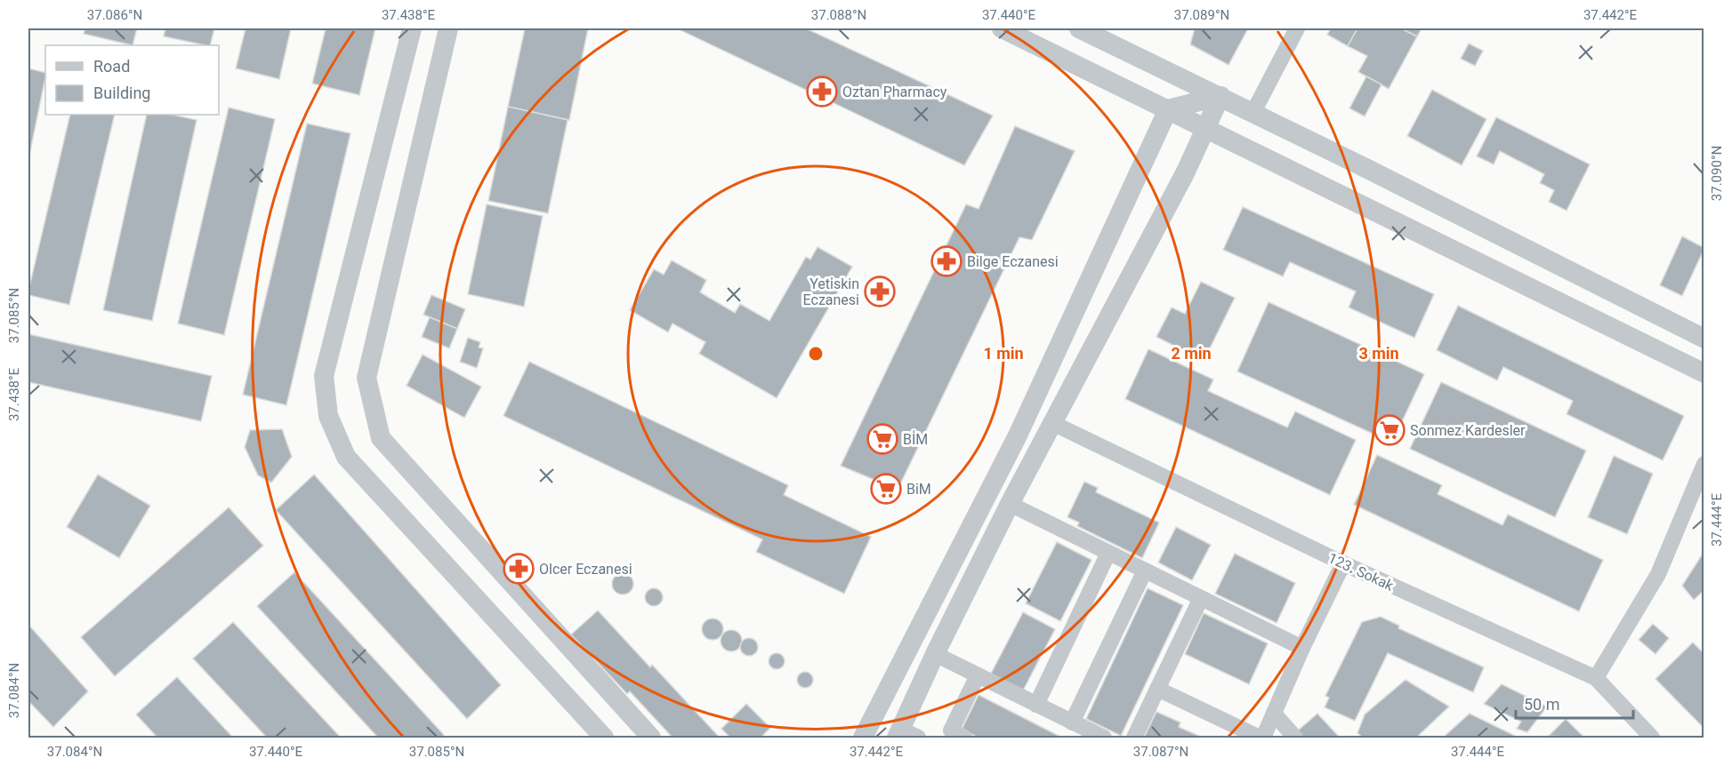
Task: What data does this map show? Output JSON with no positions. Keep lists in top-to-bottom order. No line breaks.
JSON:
{"streets":{"street":["123. Sokak"]},"places":{"pharmacy":["Oztan Pharmacy","Bilge Eczanesi","Yetiskin Eczanesi","Olcer Eczanesi"],"supermarket":["Sonmez Kardesler","BİM","BiM"]},"legend":["Road","Building"],"scale_bar":"50 m","coordinates":["37.086°N","37.438°E","37.088°N","37.440°E","37.089°N","37.442°E","37.090°N","37.085°N","37.444°E","37.084°N","37.087°N"],"rings":["1 min","2 min","3 min"]}
